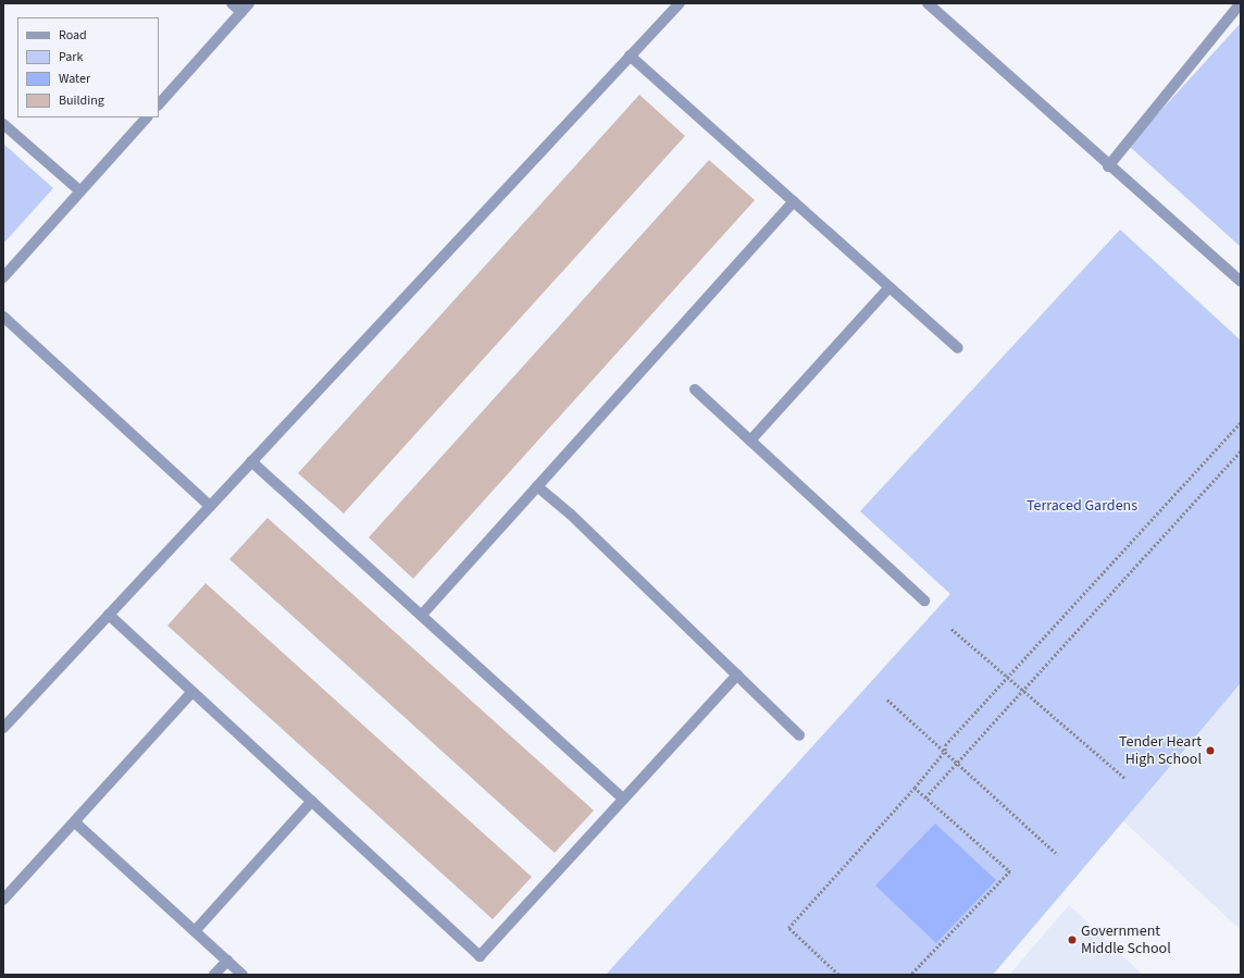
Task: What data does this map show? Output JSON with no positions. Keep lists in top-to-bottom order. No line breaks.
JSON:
{"parks":["Terraced Gardens"],"places":["Tender Heart High School","Government Middle School"],"legend":["Road","Park","Water","Building"]}
